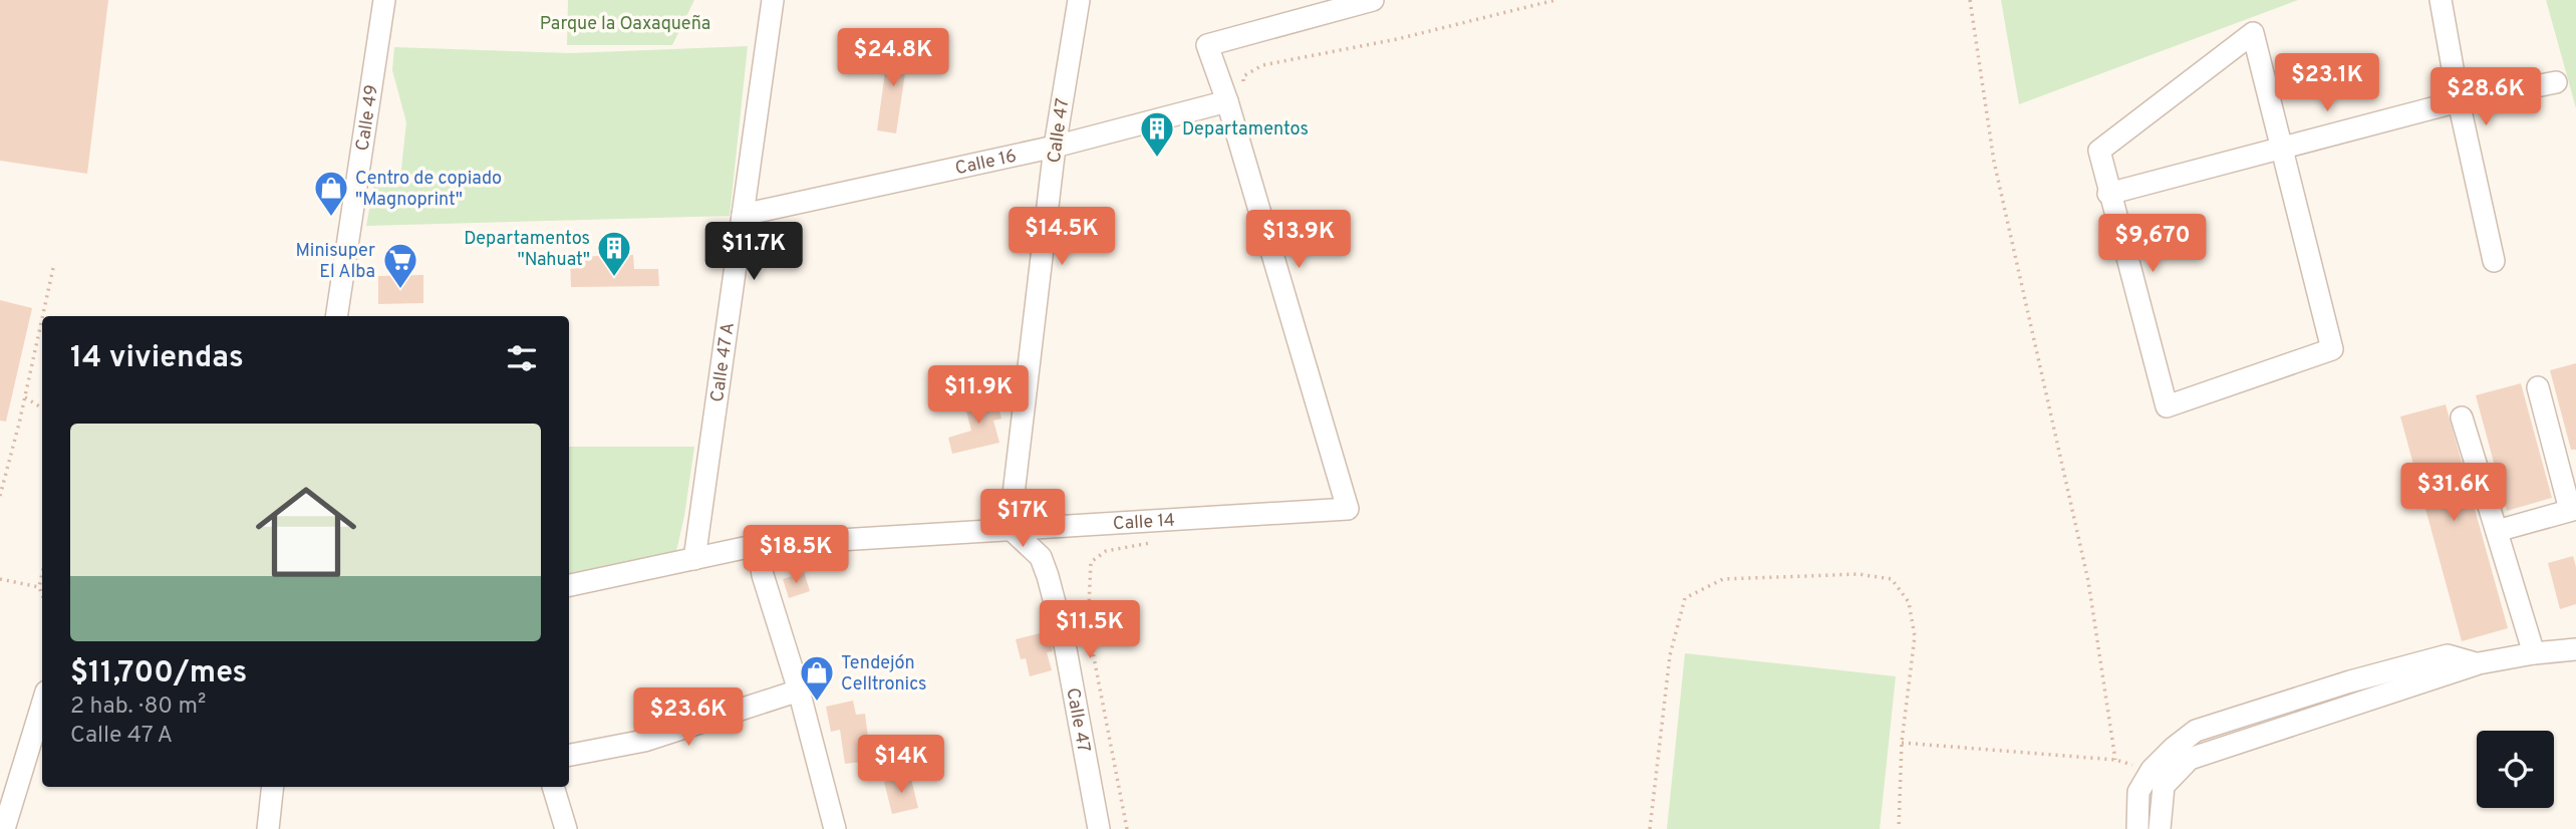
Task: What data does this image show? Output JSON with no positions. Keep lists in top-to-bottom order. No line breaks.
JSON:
{"streets":{"street":["Calle 49","Calle 47","Calle 16","Calle 47 A","Calle 14"]},"crossings":[["Calle 47","Calle 16"],["Calle 47","Calle 14"],["Calle 16","Calle 47 A"],["Calle 16","Calle 14"],["Calle 47 A","Calle 14"]],"parks":["Parque la Oaxaqueña"],"places":{"building":["Departamentos","Departamentos \"Nahuat\""],"shop":["Centro de copiado \"Magnoprint\"","Tendejón Celltronics"],"supermarket":["Minisuper El Alba"]},"page":{"price":["$24.8K","$23.1K","$28.6K","$14.5K","$13.9K","$9,670","$11.7K","$11.9K","$31.6K","$17K","$18.5K","$11.5K","$23.6K","$14K"],"heading":"14 viviendas","list":[{"name":"$11,700/mes","note":"2 hab. · 80 m² · Calle 47 A"}]}}
